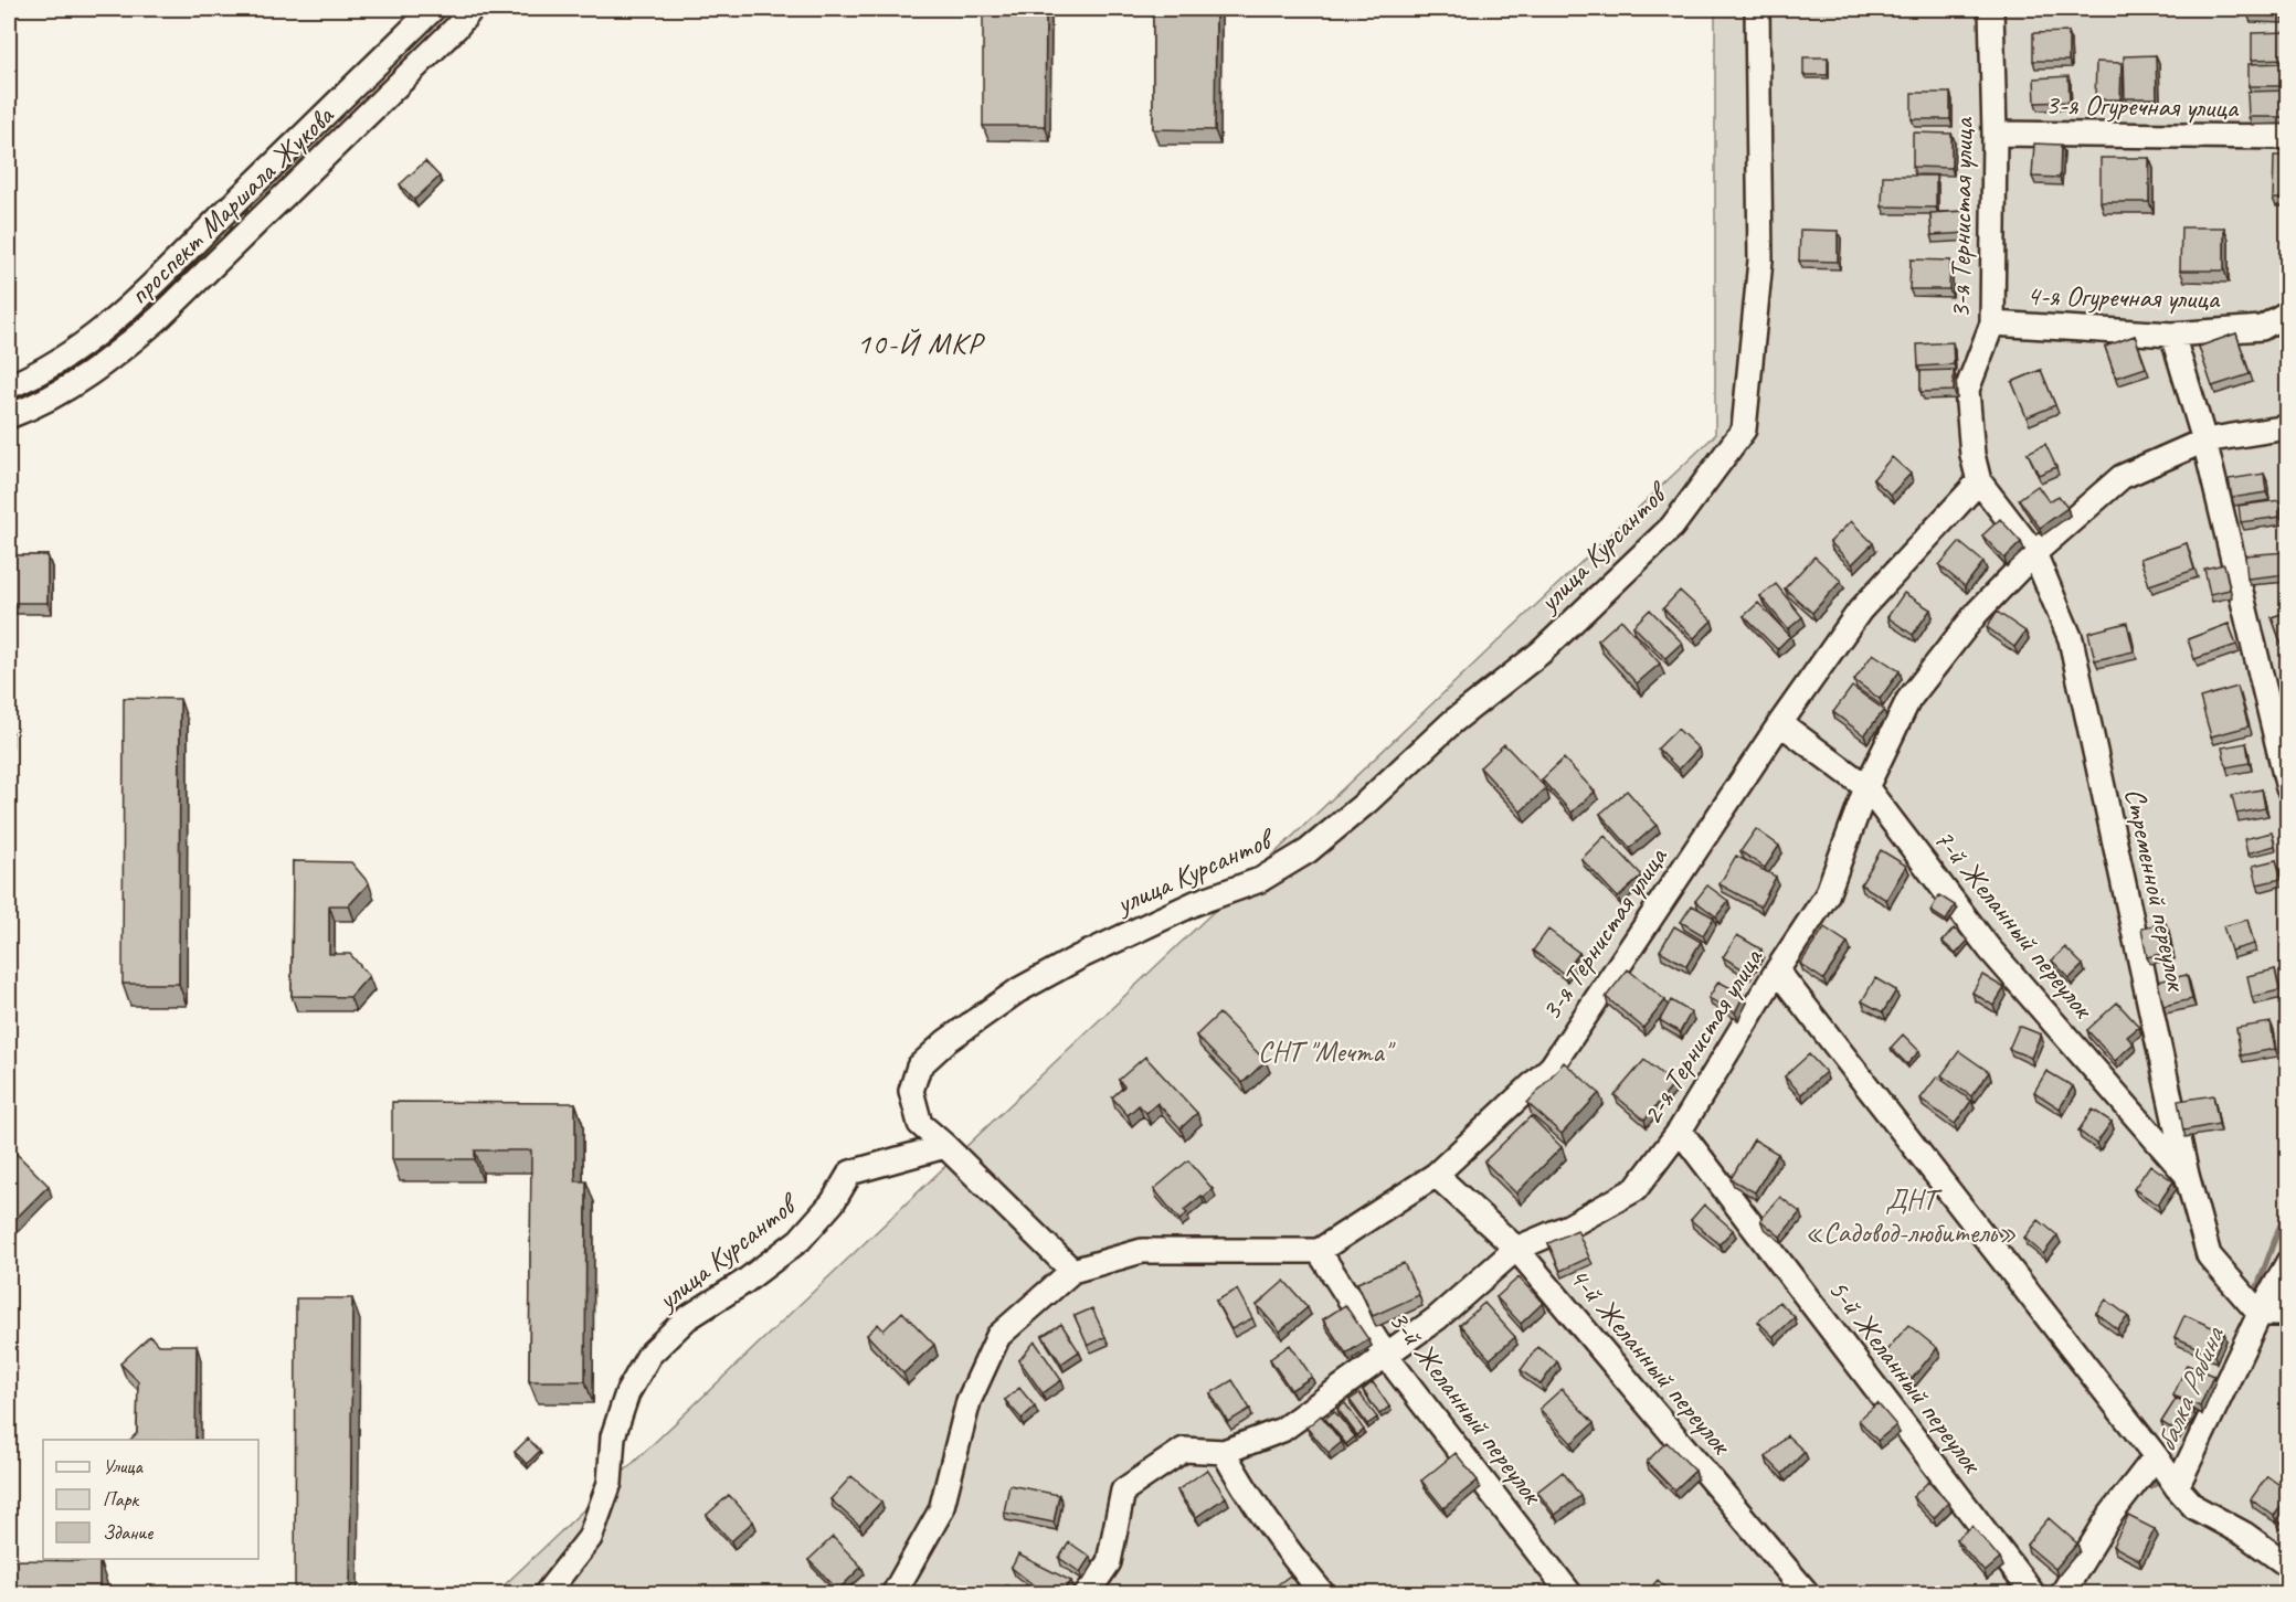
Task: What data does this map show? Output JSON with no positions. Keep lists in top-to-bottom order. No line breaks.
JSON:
{"streets":{"street":["3-я Огуречная улица","проспект Маршала Жукова","3-я Тернистая улица","4-я Огуречная улица","улица Курсантов","Стременной переулок","7-й Желанный переулок","2-я Тернистая улица","4-й Желанный переулок","5-й Желанный переулок","3-й Желанный переулок"]},"crossings":[["3-я Огуречная улица","3-я Тернистая улица"],["3-я Тернистая улица","4-я Огуречная улица"],["3-я Тернистая улица","Стременной переулок"],["3-я Тернистая улица","7-й Желанный переулок"],["3-я Тернистая улица","4-й Желанный переулок"],["3-я Тернистая улица","3-й Желанный переулок"],["Стременной переулок","7-й Желанный переулок"],["Стременной переулок","2-я Тернистая улица"],["7-й Желанный переулок","2-я Тернистая улица"],["2-я Тернистая улица","4-й Желанный переулок"],["2-я Тернистая улица","5-й Желанный переулок"],["2-я Тернистая улица","3-й Желанный переулок"]],"districts":["10-Й МКР"],"water":["балка Рябина"],"parks":["СНТ \"Мечта\"","ДНТ «Садовод-любитель»"],"legend":["Улица","Парк","Здание"]}
